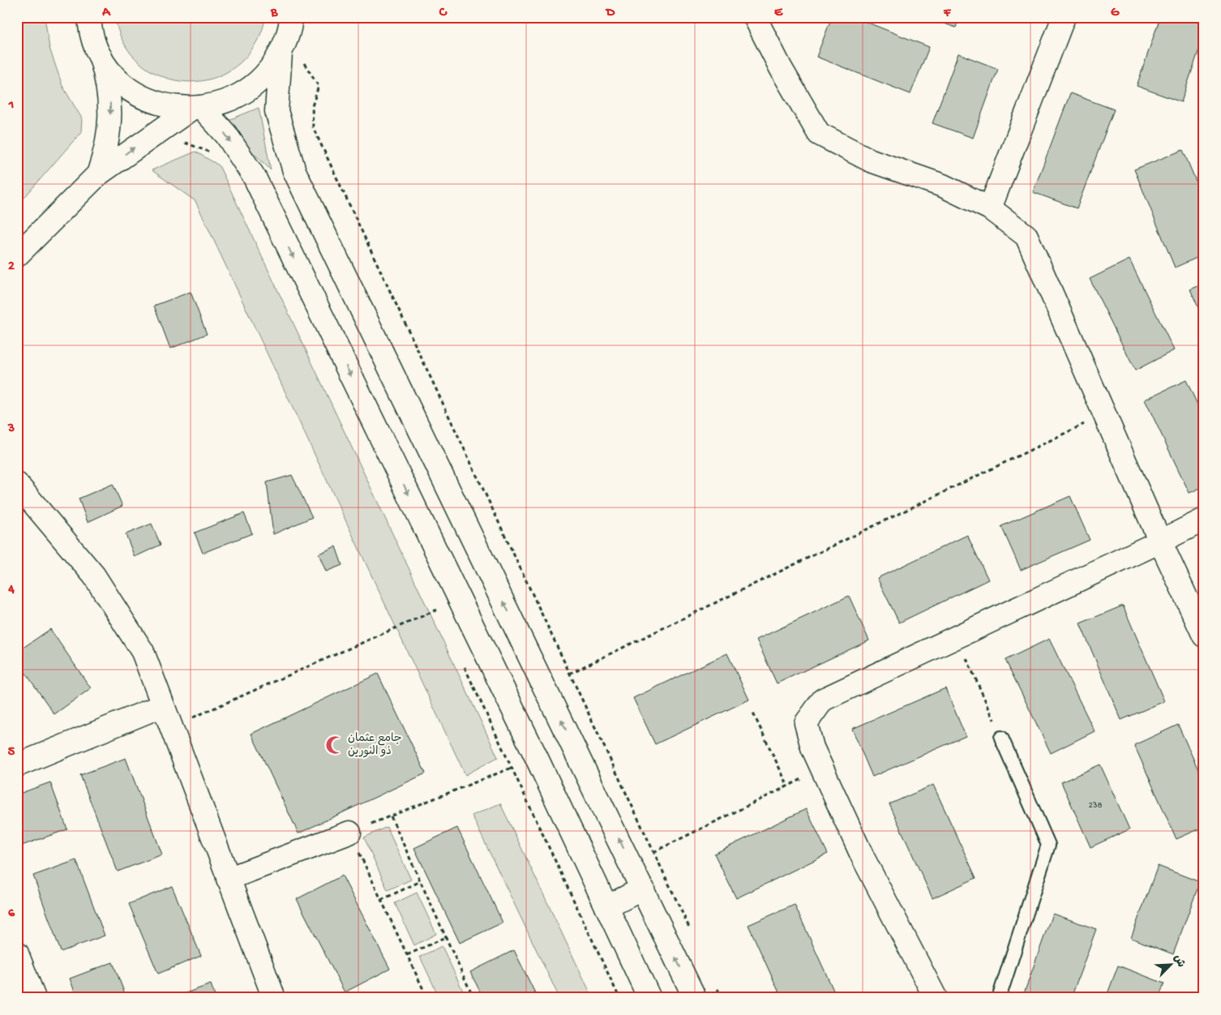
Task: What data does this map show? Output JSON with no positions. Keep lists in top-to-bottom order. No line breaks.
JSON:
{"places":{"mosque":["جامع عثمان ذو النورين"]},"house_numbers":["238"],"north":"top right","grid":{"columns":["A","B","C","D","E","F","G"],"rows":["1","2","3","4","5","6"]}}
